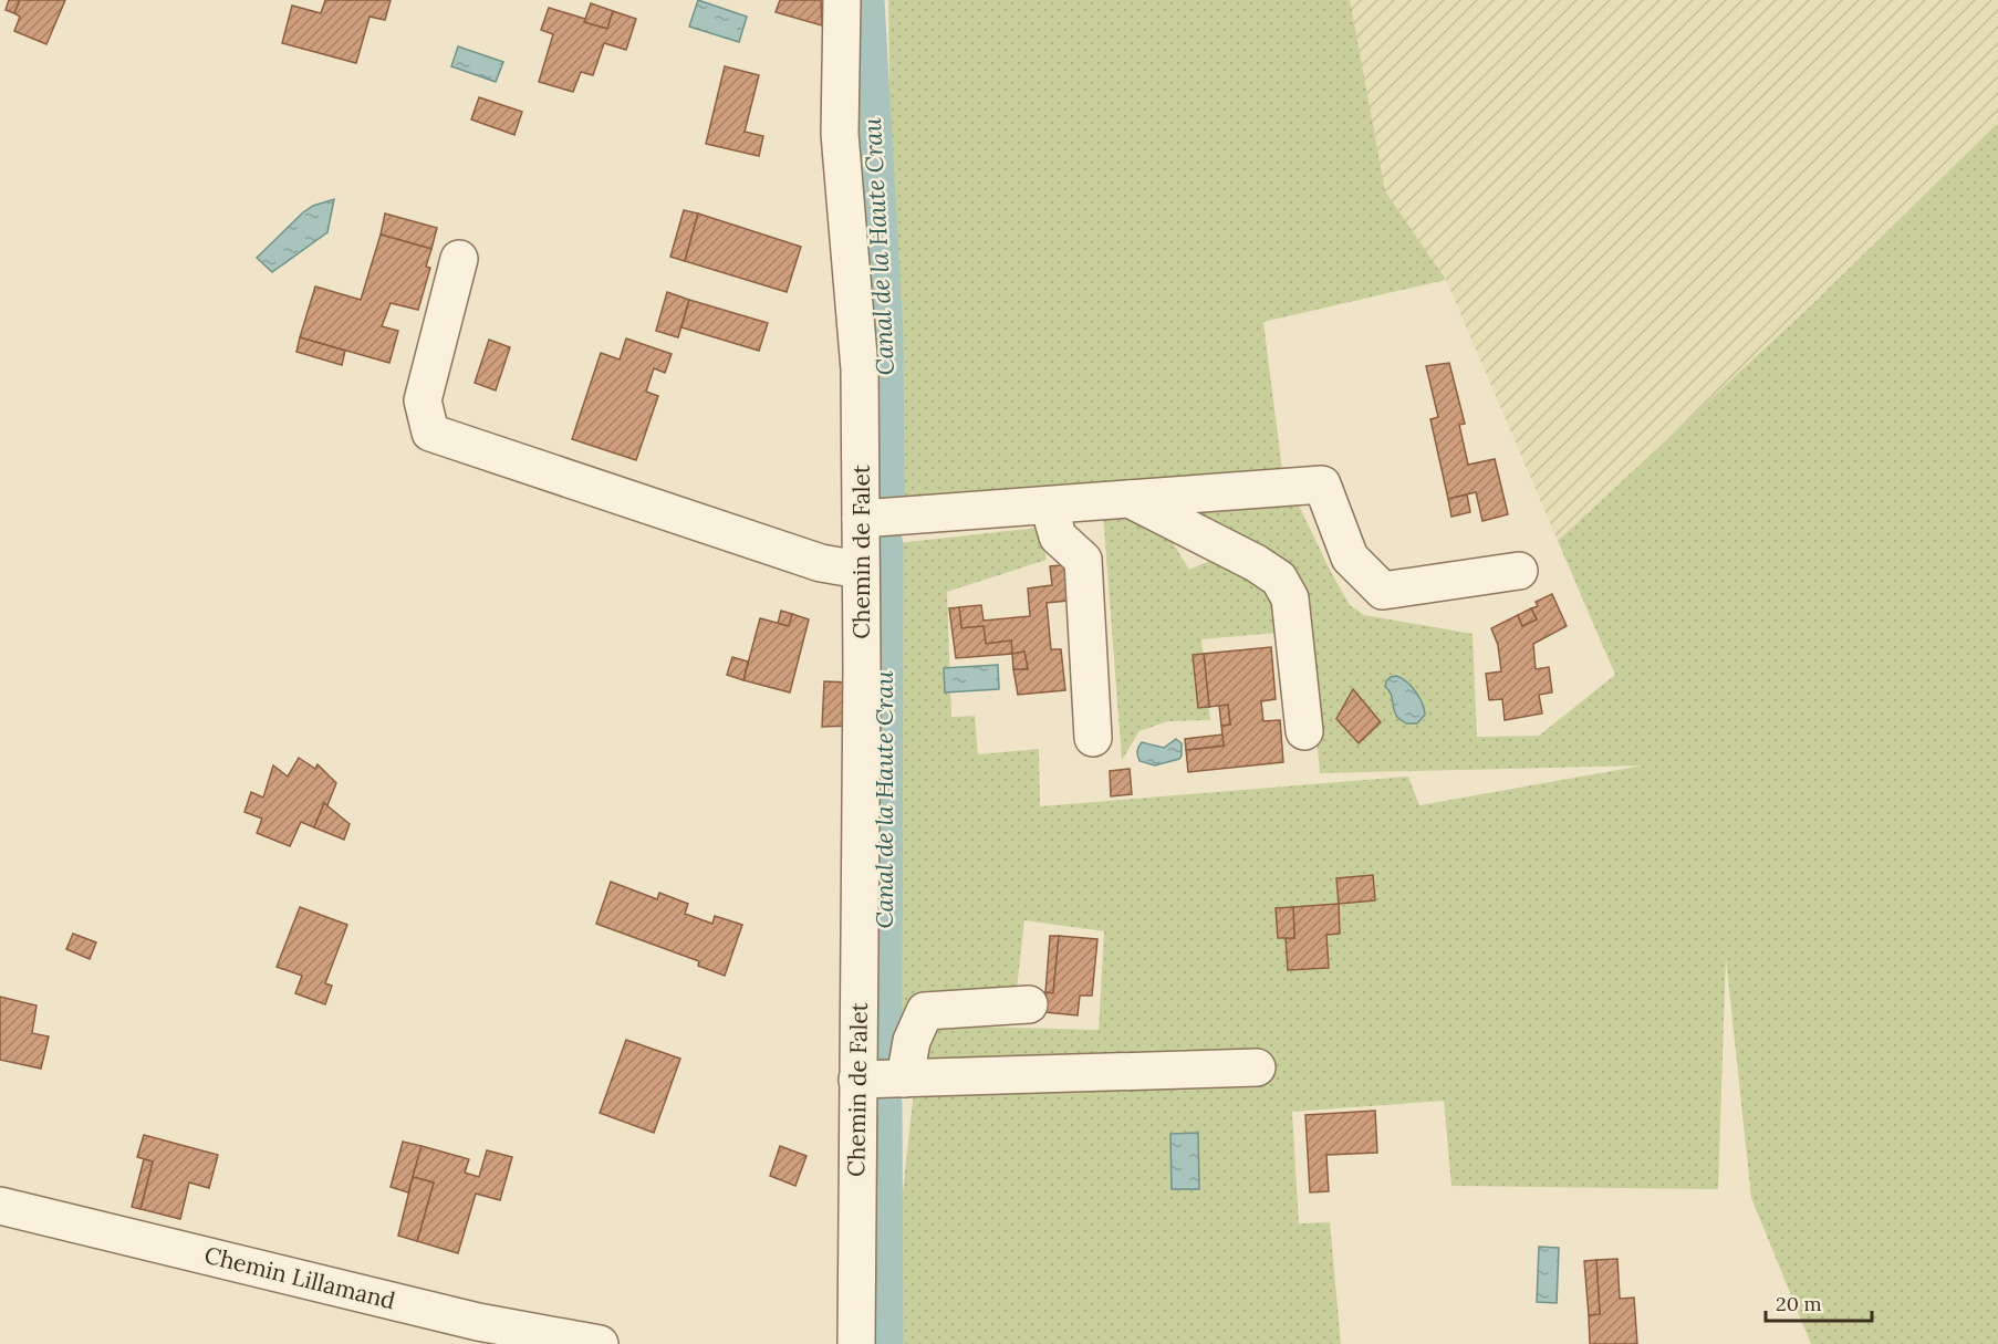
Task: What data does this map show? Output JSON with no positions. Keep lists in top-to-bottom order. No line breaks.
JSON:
{"streets":{"street":["Chemin de Falet","Chemin Lillamand"]},"water":["Canal de la Haute Crau"],"scale_bar":"20 m"}
